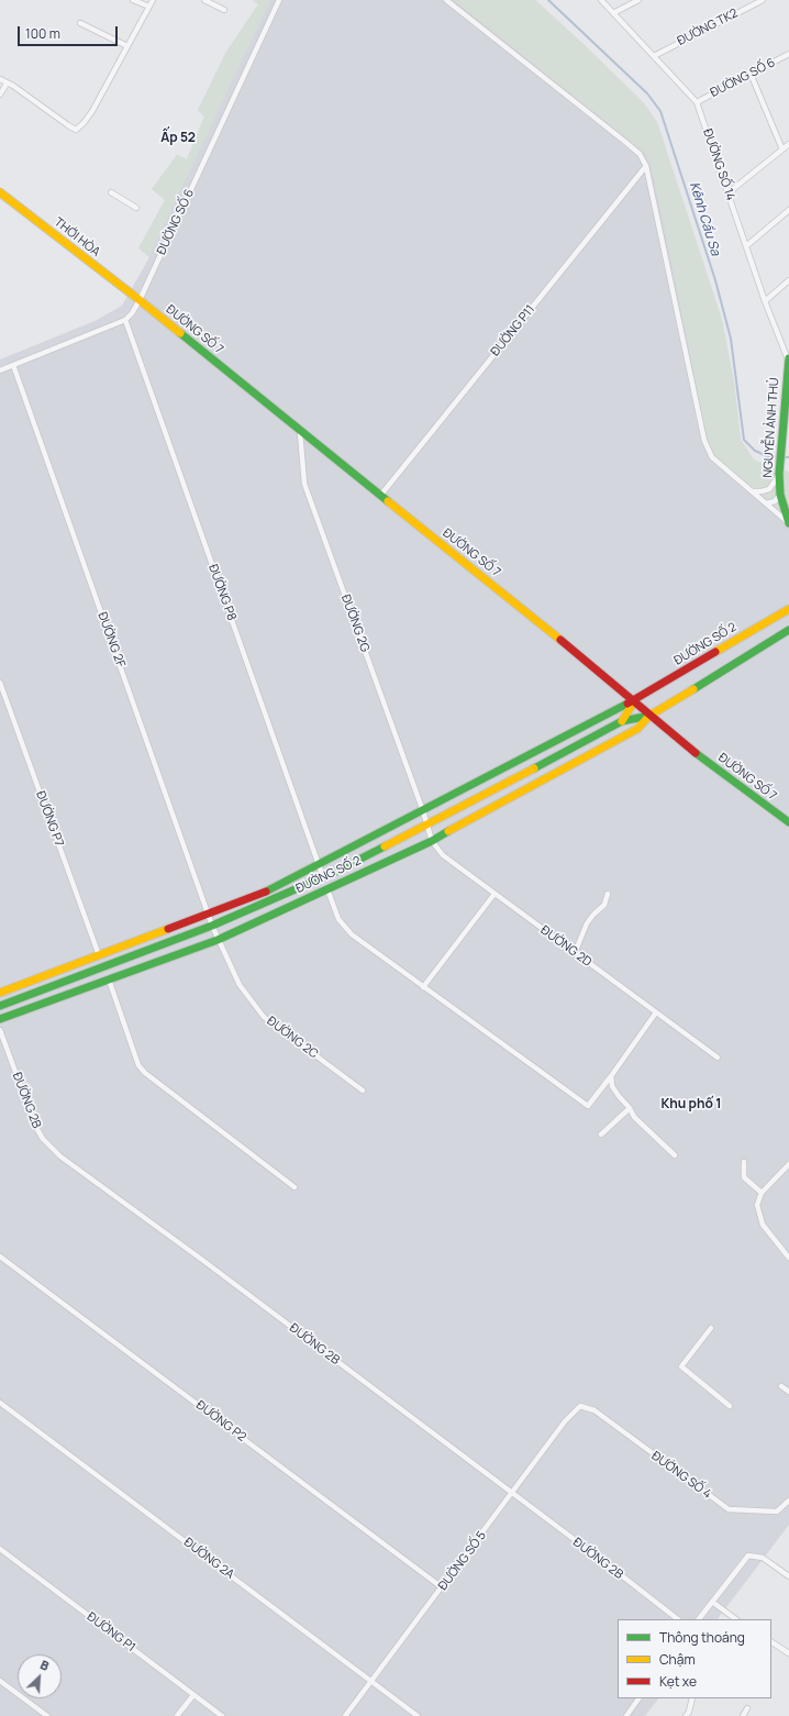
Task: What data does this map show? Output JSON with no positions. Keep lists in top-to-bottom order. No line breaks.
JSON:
{"streets":{"main road":["THỚI HÒA","ĐƯỜNG SỐ 7","NGUYỄN ẢNH THỦ","ĐƯỜNG SỐ 2"],"street":["ĐƯỜNG TK2","ĐƯỜNG SỐ 6","ĐƯỜNG SỐ 14","ĐƯỜNG P11","ĐƯỜNG P8","ĐƯỜNG 2G","ĐƯỜNG 2F","ĐƯỜNG P7","ĐƯỜNG 2D","ĐƯỜNG 2C","ĐƯỜNG 2B","ĐƯỜNG P2","ĐƯỜNG SỐ 4","ĐƯỜNG 2A","ĐƯỜNG SỐ 5","ĐƯỜNG P1"]},"crossings":[["ĐƯỜNG TK2","ĐƯỜNG SỐ 14"],["ĐƯỜNG SỐ 6","ĐƯỜNG SỐ 14"],["ĐƯỜNG SỐ 6","THỚI HÒA"],["ĐƯỜNG SỐ 6","ĐƯỜNG SỐ 7"],["ĐƯỜNG SỐ 6","ĐƯỜNG P8"],["ĐƯỜNG SỐ 14","NGUYỄN ẢNH THỦ"],["THỚI HÒA","ĐƯỜNG SỐ 7"],["ĐƯỜNG SỐ 7","ĐƯỜNG P11"],["ĐƯỜNG SỐ 7","ĐƯỜNG 2G"],["ĐƯỜNG SỐ 7","ĐƯỜNG SỐ 2"],["ĐƯỜNG P8","ĐƯỜNG SỐ 2"],["ĐƯỜNG 2G","ĐƯỜNG SỐ 2"],["ĐƯỜNG 2G","ĐƯỜNG 2D"],["ĐƯỜNG 2F","ĐƯỜNG SỐ 2"],["ĐƯỜNG 2F","ĐƯỜNG 2C"],["ĐƯỜNG SỐ 2","ĐƯỜNG P7"],["ĐƯỜNG SỐ 2","ĐƯỜNG 2D"],["ĐƯỜNG SỐ 2","ĐƯỜNG 2C"],["ĐƯỜNG 2B","ĐƯỜNG SỐ 5"],["ĐƯỜNG P2","ĐƯỜNG SỐ 5"],["ĐƯỜNG SỐ 4","ĐƯỜNG SỐ 5"],["ĐƯỜNG 2A","ĐƯỜNG SỐ 5"]],"districts":["Ấp 52","Khu phố 1"],"water":["Kênh Cầu Sa"],"legend":["Thông thoáng","Chậm","Kẹt xe"],"scale_bar":"100 m","north":"top right"}
